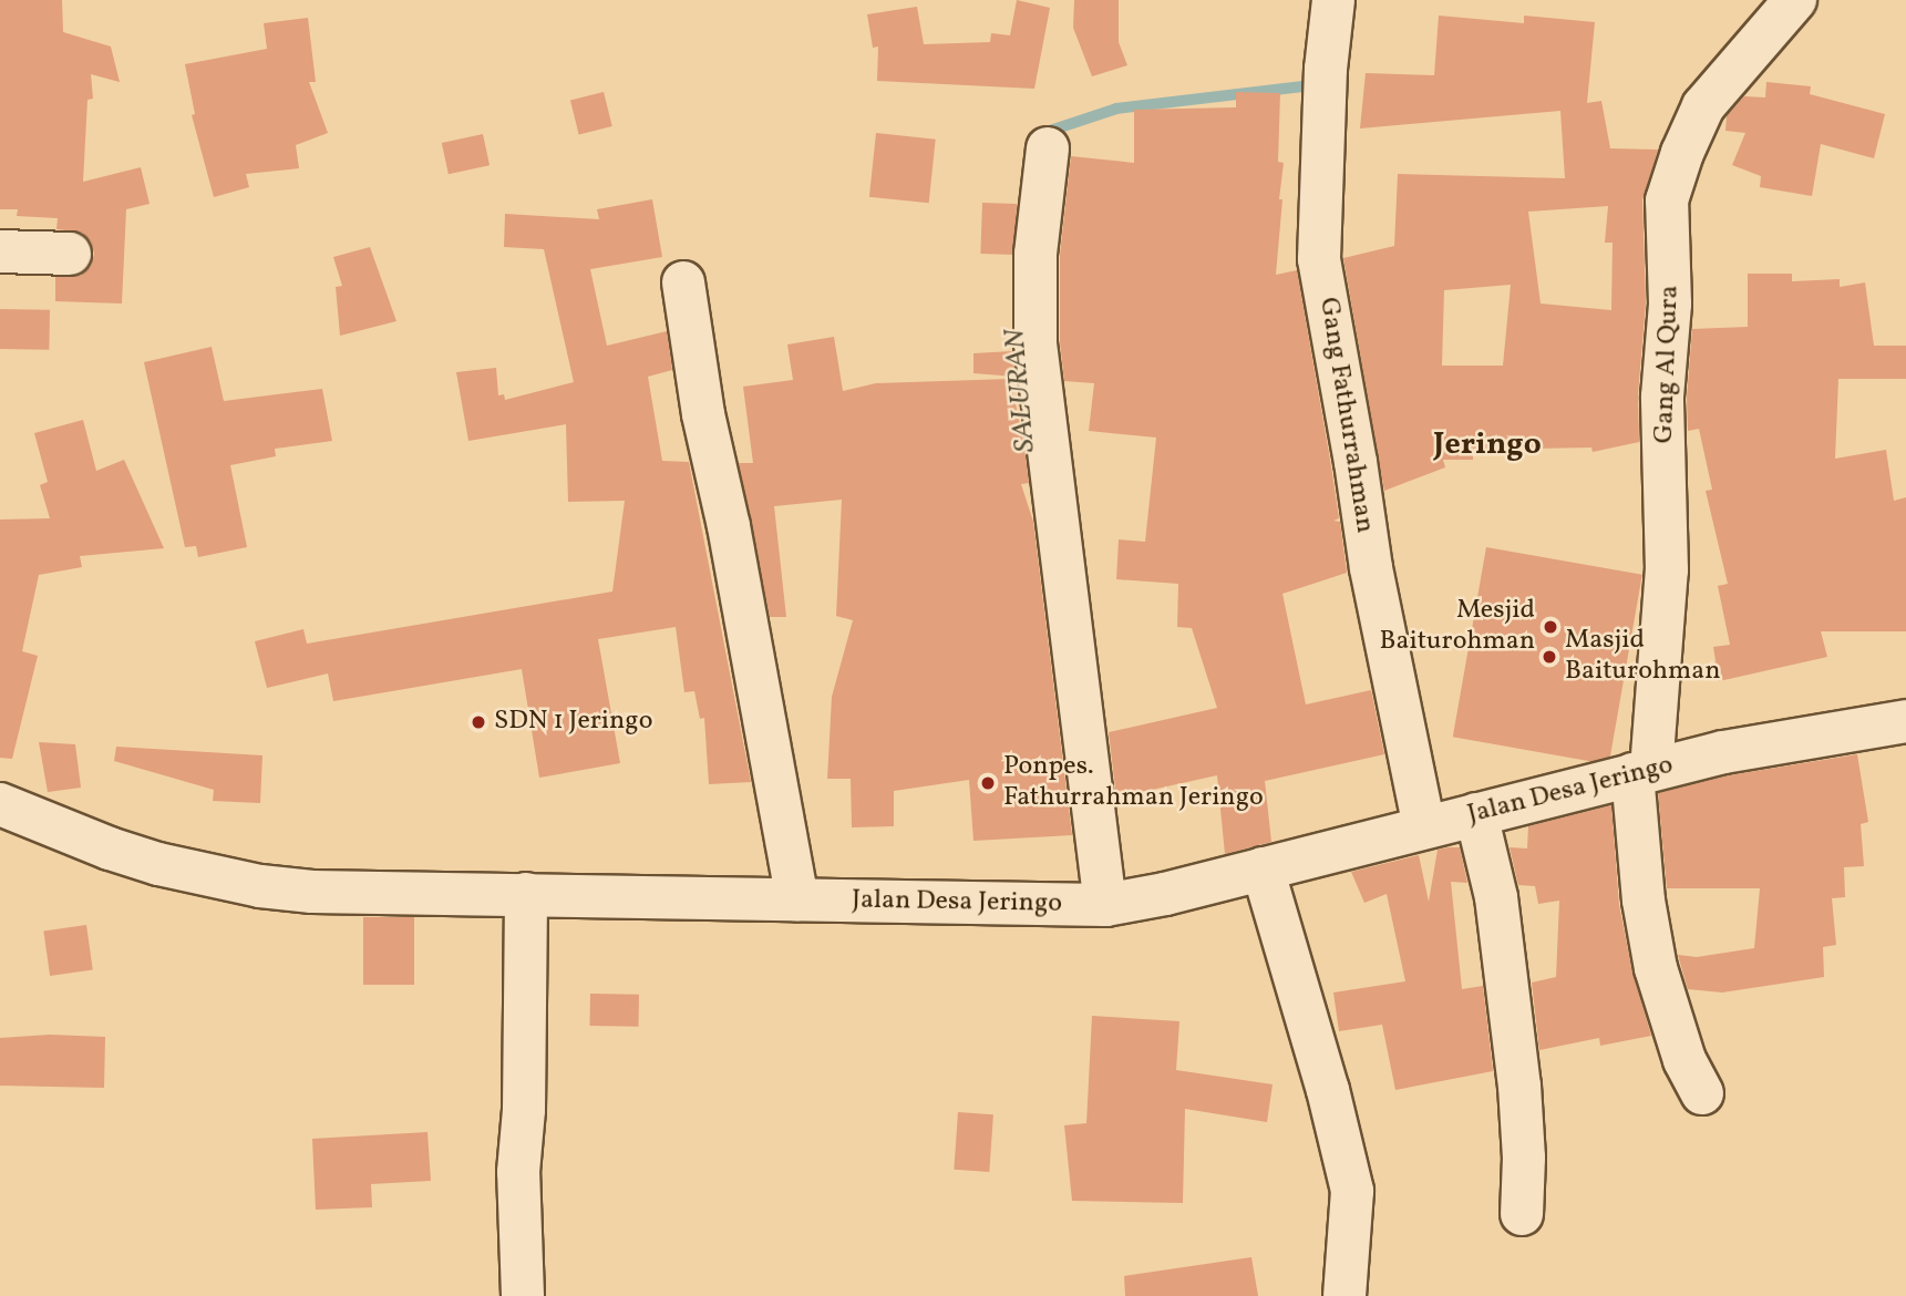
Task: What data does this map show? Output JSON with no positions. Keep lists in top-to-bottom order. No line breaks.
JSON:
{"streets":{"street":["Gang Al Qura","Gang Fathurrahman","Jalan Desa Jeringo"]},"crossings":[["Gang Al Qura","Jalan Desa Jeringo"],["Gang Fathurrahman","Jalan Desa Jeringo"]],"districts":["Jeringo"],"water":["SALURAN"],"places":["Mesjid Baiturohman","Masjid Baiturohman","SDN 1 Jeringo","Ponpes. Fathurrahman Jeringo"]}
